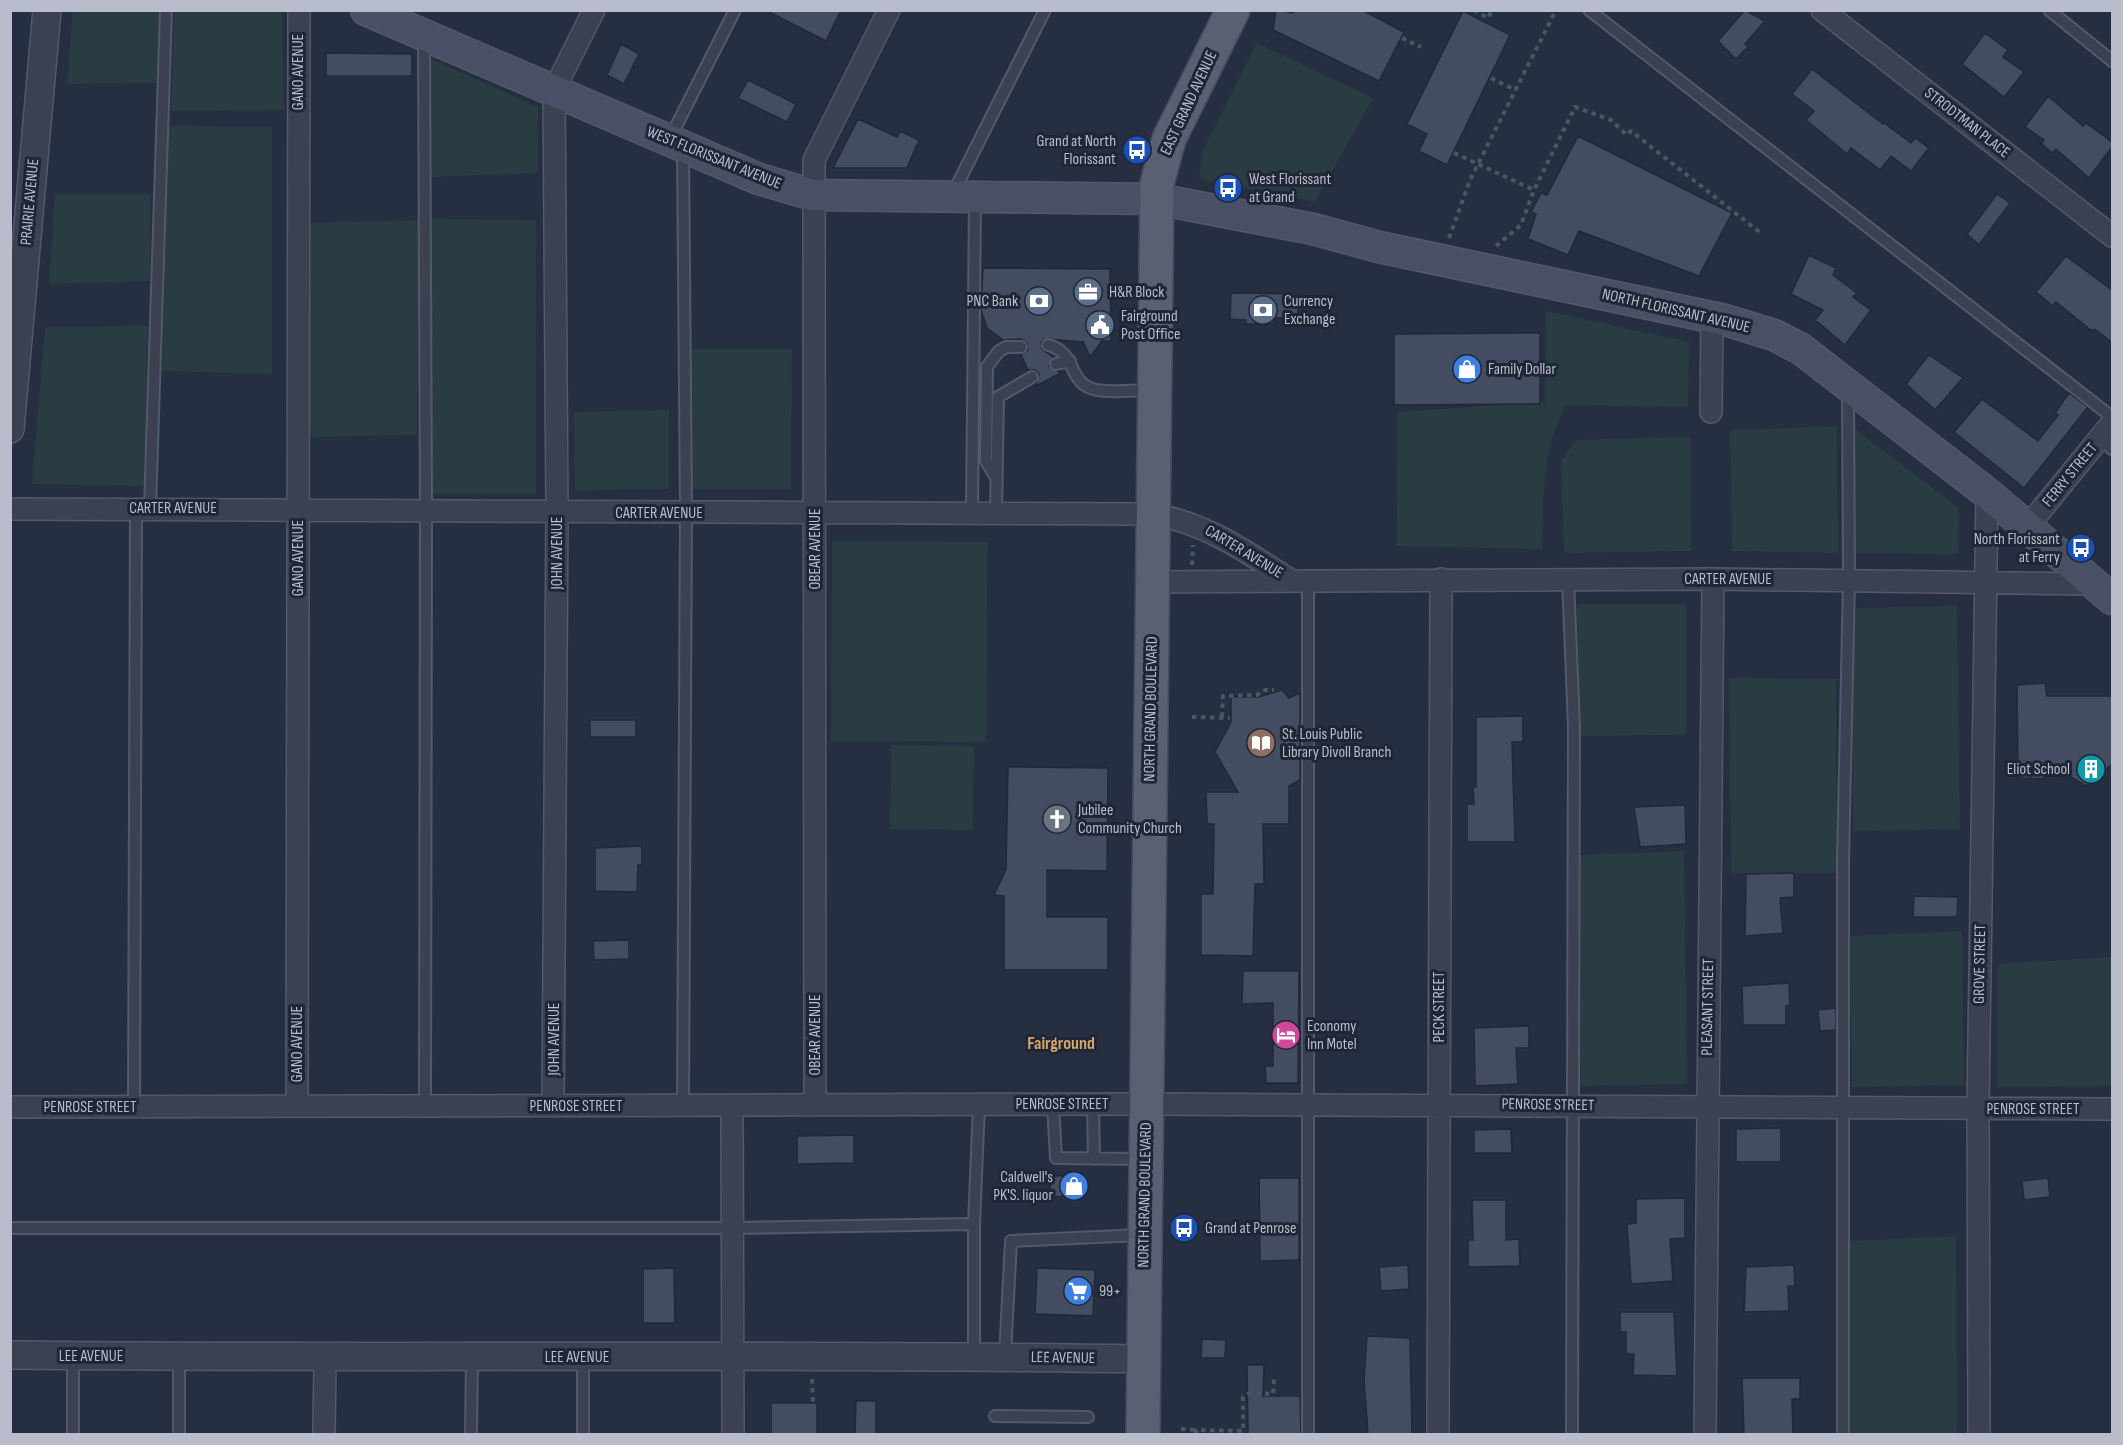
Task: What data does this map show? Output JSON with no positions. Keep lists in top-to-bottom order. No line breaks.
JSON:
{"streets":{"main road":["EAST GRAND AVENUE","WEST FLORISSANT AVENUE","NORTH FLORISSANT AVENUE","NORTH GRAND BOULEVARD"],"street":["GANO AVENUE","STRODTMAN PLACE","PRAIRIE AVENUE","FERRY STREET","CARTER AVENUE","OBEAR AVENUE","JOHN AVENUE","GROVE STREET","PECK STREET","PLEASANT STREET","PENROSE STREET","LEE AVENUE"]},"crossings":[["GANO AVENUE","CARTER AVENUE"],["GANO AVENUE","PENROSE STREET"],["EAST GRAND AVENUE","WEST FLORISSANT AVENUE"],["EAST GRAND AVENUE","NORTH FLORISSANT AVENUE"],["EAST GRAND AVENUE","NORTH GRAND BOULEVARD"],["WEST FLORISSANT AVENUE","NORTH FLORISSANT AVENUE"],["WEST FLORISSANT AVENUE","OBEAR AVENUE"],["WEST FLORISSANT AVENUE","JOHN AVENUE"],["WEST FLORISSANT AVENUE","NORTH GRAND BOULEVARD"],["NORTH FLORISSANT AVENUE","FERRY STREET"],["NORTH FLORISSANT AVENUE","CARTER AVENUE"],["NORTH FLORISSANT AVENUE","NORTH GRAND BOULEVARD"],["NORTH FLORISSANT AVENUE","GROVE STREET"],["CARTER AVENUE","OBEAR AVENUE"],["CARTER AVENUE","JOHN AVENUE"],["CARTER AVENUE","NORTH GRAND BOULEVARD"],["CARTER AVENUE","GROVE STREET"],["CARTER AVENUE","PECK STREET"],["CARTER AVENUE","PLEASANT STREET"],["OBEAR AVENUE","PENROSE STREET"],["JOHN AVENUE","PENROSE STREET"],["NORTH GRAND BOULEVARD","PENROSE STREET"],["NORTH GRAND BOULEVARD","LEE AVENUE"],["GROVE STREET","PENROSE STREET"],["PECK STREET","PENROSE STREET"],["PLEASANT STREET","PENROSE STREET"]],"districts":["Fairground"],"places":{"bus stop":["Grand at North Florissant","West Florissant at Grand","North Florissant at Ferry","Grand at Penrose"],"office":["H&R Block"],"bank":["PNC Bank","Currency Exchange"],"public building":["Fairground Post Office"],"shop":["Family Dollar","Caldwell's PK'S. liquor"],"library":["St. Louis Public Library Divoll Branch"],"building":["Eliot School"],"church":["Jubilee Community Church"],"hotel":["Economy Inn Motel"],"supermarket":["99+"]}}
